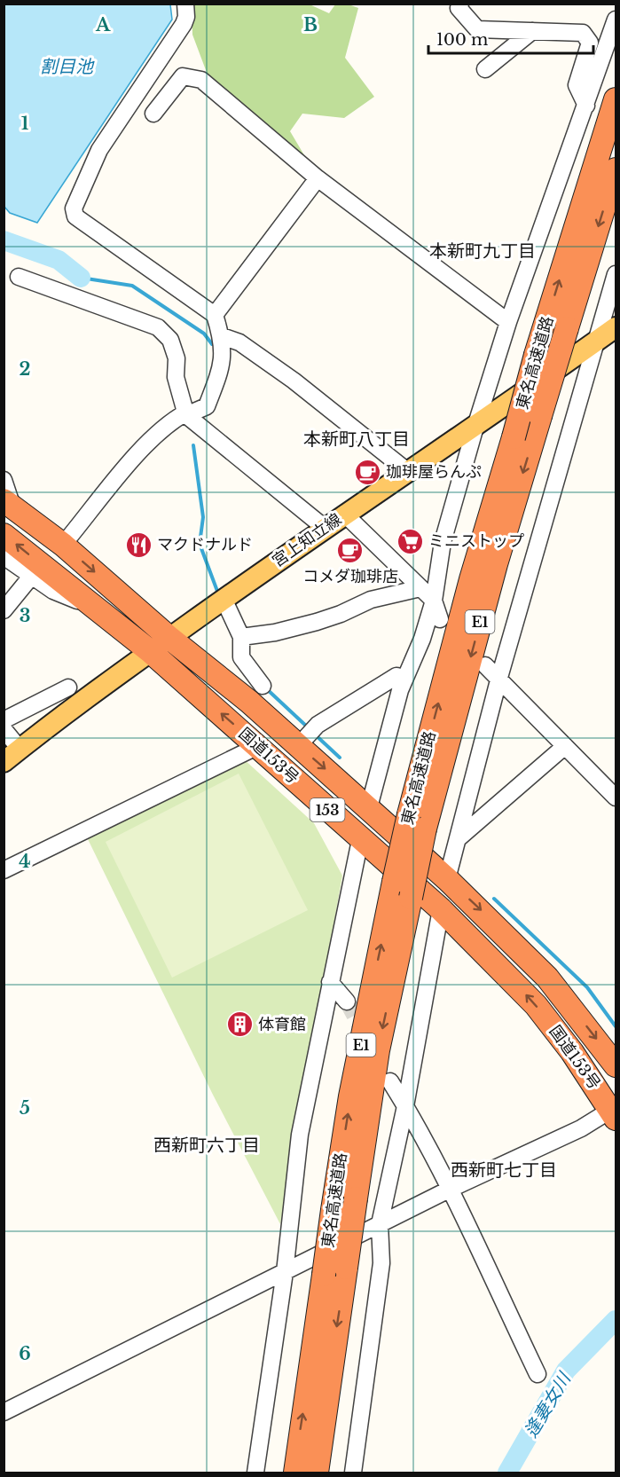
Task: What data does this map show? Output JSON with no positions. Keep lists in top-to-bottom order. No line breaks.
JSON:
{"streets":{"highway":["東名高速道路","E1","国道153号","153"],"main road":["宮上知立線"]},"crossings":[["宮上知立線","国道153号"]],"districts":["本新町九丁目","本新町八丁目","西新町六丁目","西新町七丁目"],"water":["割目池","逢妻女川"],"places":{"cafe":["珈琲屋らんぷ","コメダ珈琲店"],"supermarket":["ミニストップ"],"restaurant":["マクドナルド"],"building":["体育館"]},"scale_bar":"100 m","grid":{"columns":["A","B"],"rows":["1","2","3","4","5","6"]}}
